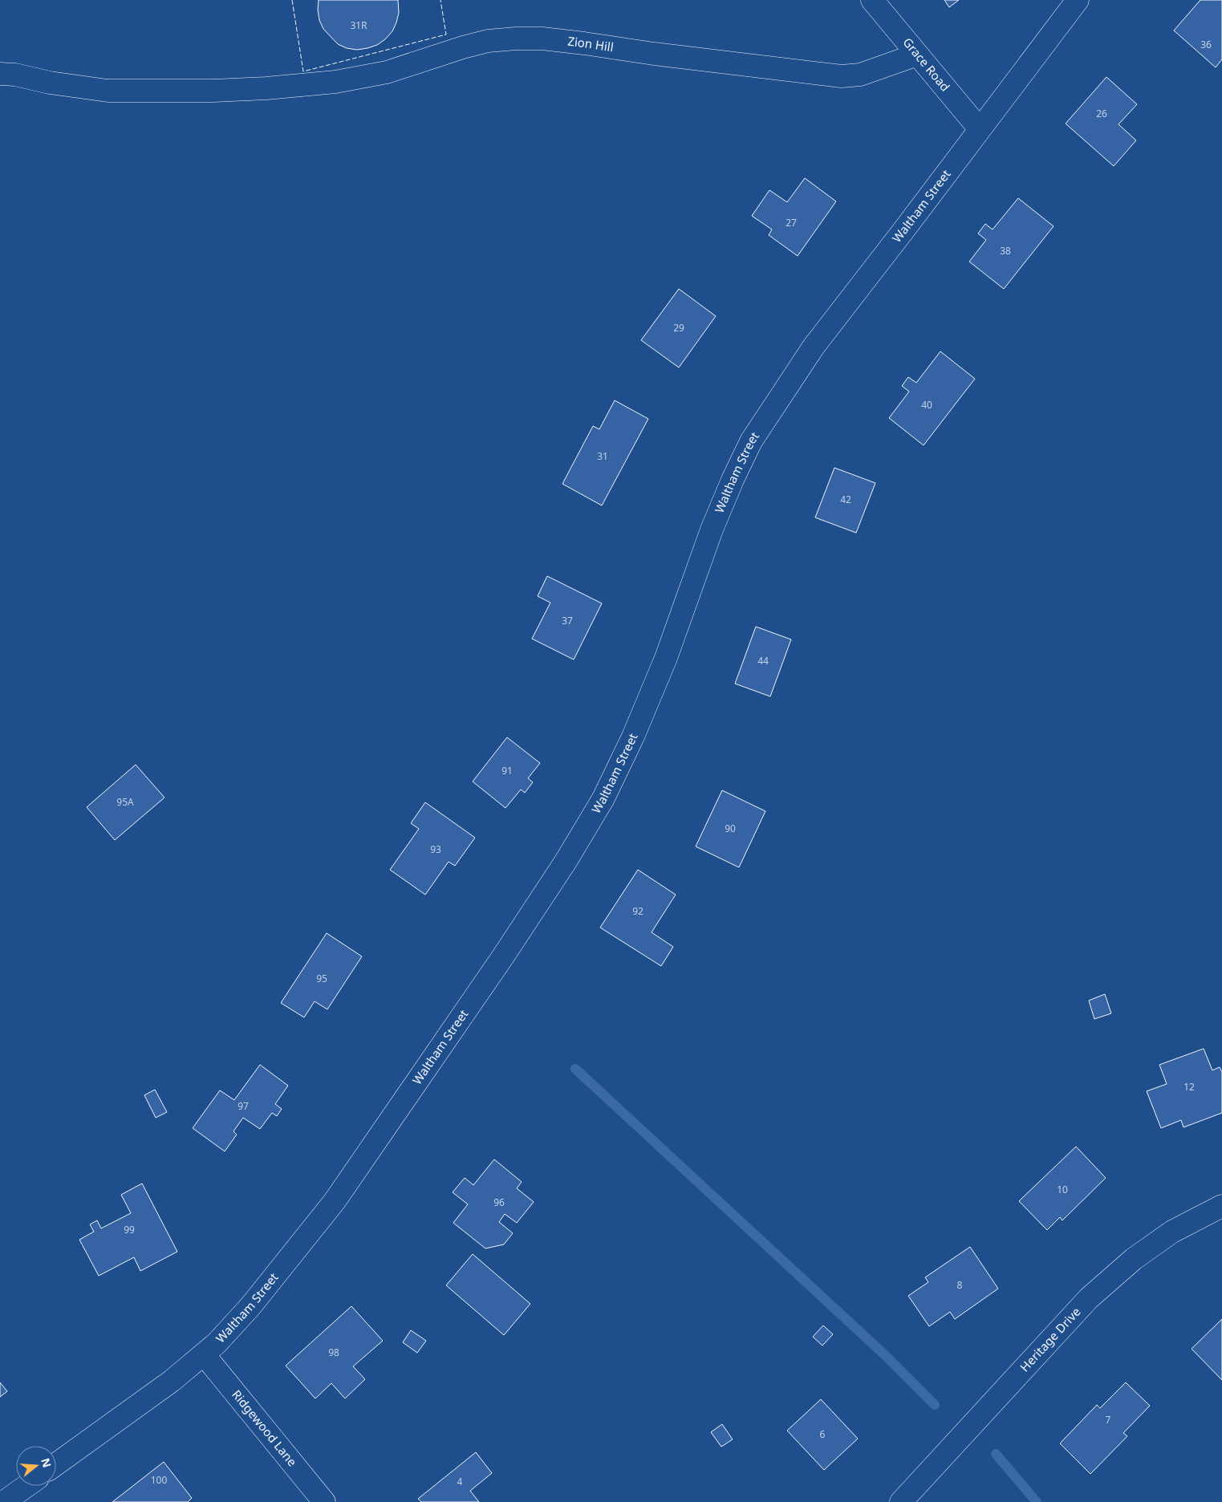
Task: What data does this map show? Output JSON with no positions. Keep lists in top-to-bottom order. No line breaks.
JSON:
{"streets":{"street":["Zion Hill","Grace Road","Waltham Street","Heritage Drive","Ridgewood Lane"]},"crossings":[["Zion Hill","Grace Road"],["Grace Road","Waltham Street"],["Waltham Street","Ridgewood Lane"]],"house_numbers":["31R","36","26","27","38","29","40","31","42","37","44","91","95A","90","93","92","95","12","97","10","96","99","8","98","7","6","100","4"],"north":"right"}
